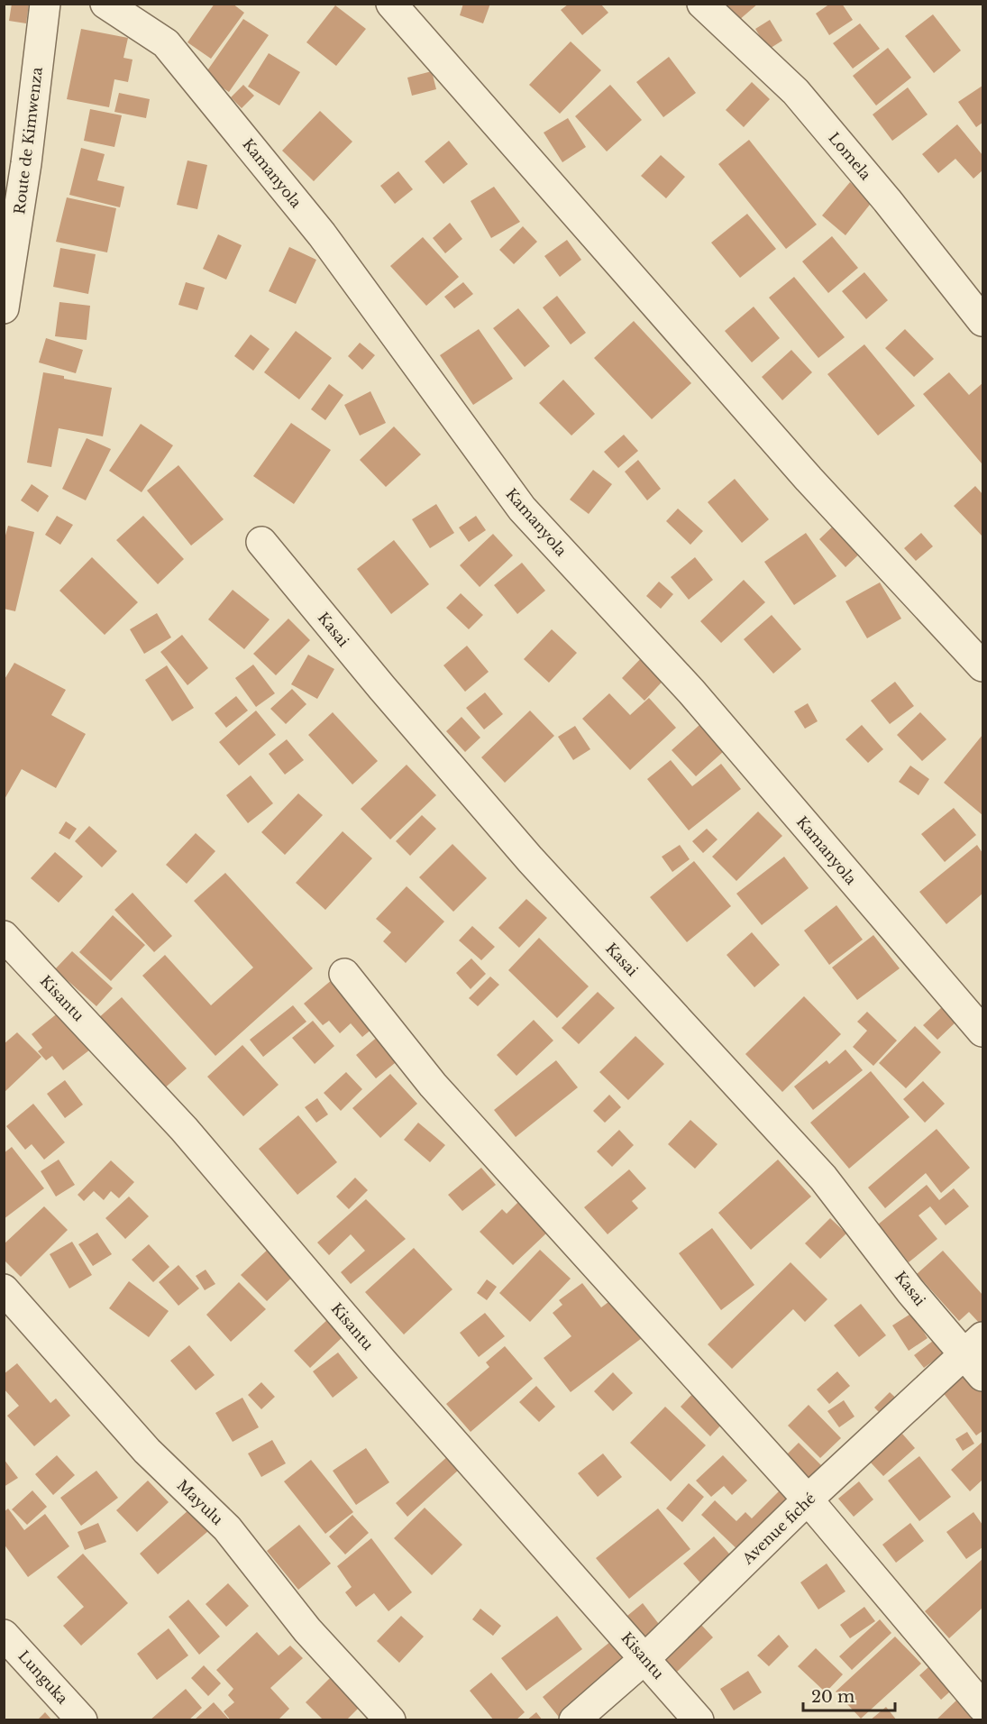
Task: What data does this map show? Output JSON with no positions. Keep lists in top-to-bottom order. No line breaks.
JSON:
{"streets":{"street":["Route de Kimwenza","Lomela","Kamanyola","Kasai","Kisantu","Mayulu","Avenue fiché","Lunguka"]},"crossings":[["Kasai","Avenue fiché"],["Kisantu","Avenue fiché"]],"scale_bar":"20 m"}
